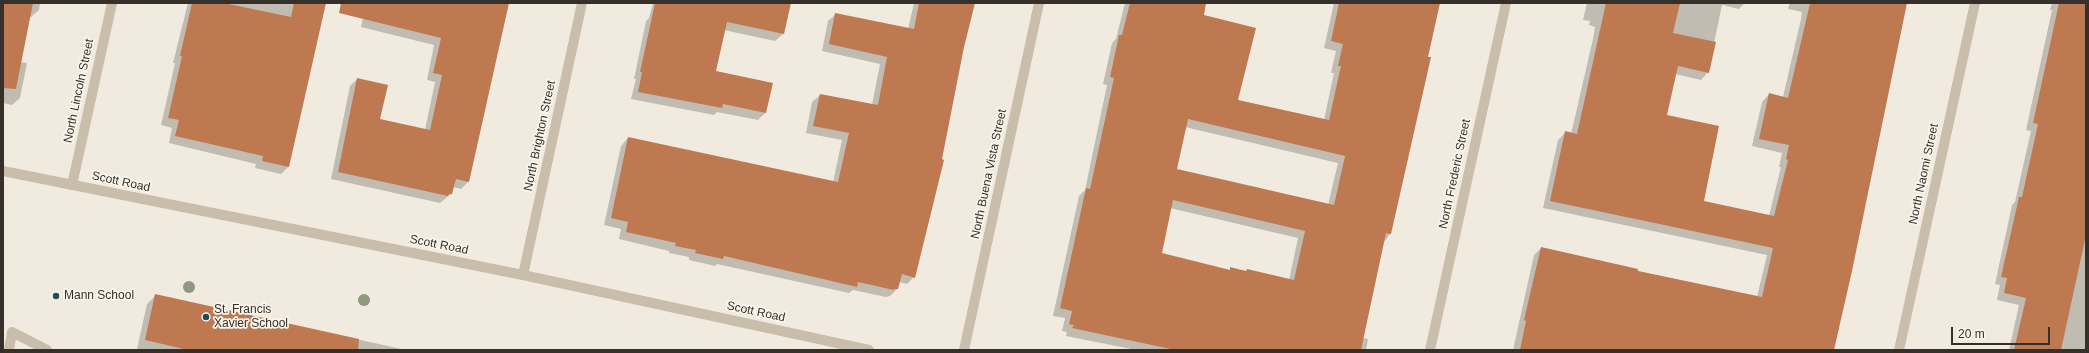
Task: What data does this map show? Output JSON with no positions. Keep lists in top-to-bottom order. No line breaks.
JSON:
{"streets":{"street":["North Lincoln Street","North Brighton Street","North Buena Vista Street","North Frederic Street","North Naomi Street","Scott Road"]},"crossings":[["North Lincoln Street","Scott Road"],["North Brighton Street","Scott Road"]],"places":["Mann School","St. Francis Xavier School"],"scale_bar":"20 m"}
